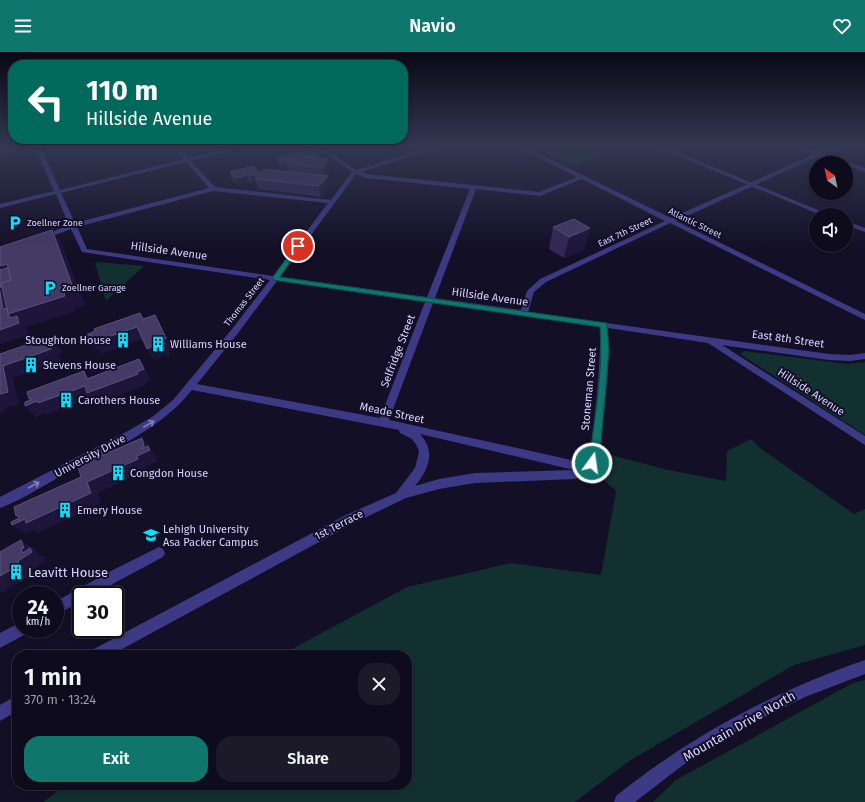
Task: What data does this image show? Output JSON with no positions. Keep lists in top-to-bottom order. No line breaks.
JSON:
{"streets":{"street":["Atlantic Street","East 7th Street","Hillside Avenue","Thomas Street","East 8th Street","Selfridge Street","Stoneman Street","Meade Street","University Drive","1st Terrace","Mountain Drive North"]},"crossings":[["Atlantic Street","East 7th Street"],["East 7th Street","Hillside Avenue"],["Hillside Avenue","Thomas Street"],["Hillside Avenue","East 8th Street"],["Hillside Avenue","Selfridge Street"],["Hillside Avenue","Stoneman Street"],["Thomas Street","Meade Street"],["Thomas Street","University Drive"],["Selfridge Street","Meade Street"],["Stoneman Street","Meade Street"],["Stoneman Street","1st Terrace"],["Meade Street","1st Terrace"]],"one_way":["University Drive"],"places":{"parking":["Zoellner Zone","Zoellner Garage"],"building":["Stoughton House","Williams House","Stevens House","Carothers House","Congdon House","Emery House","Leavitt House"],"school or university":["Lehigh University Asa Packer Campus"]},"north":"top left","page":{"header":"Navio","turn":["110 m","Hillside Avenue"],"speed":"24 km/h","limit":"30","heading":["1 min","370 m · 13:24"],"buttons":["Exit","Share"]}}
